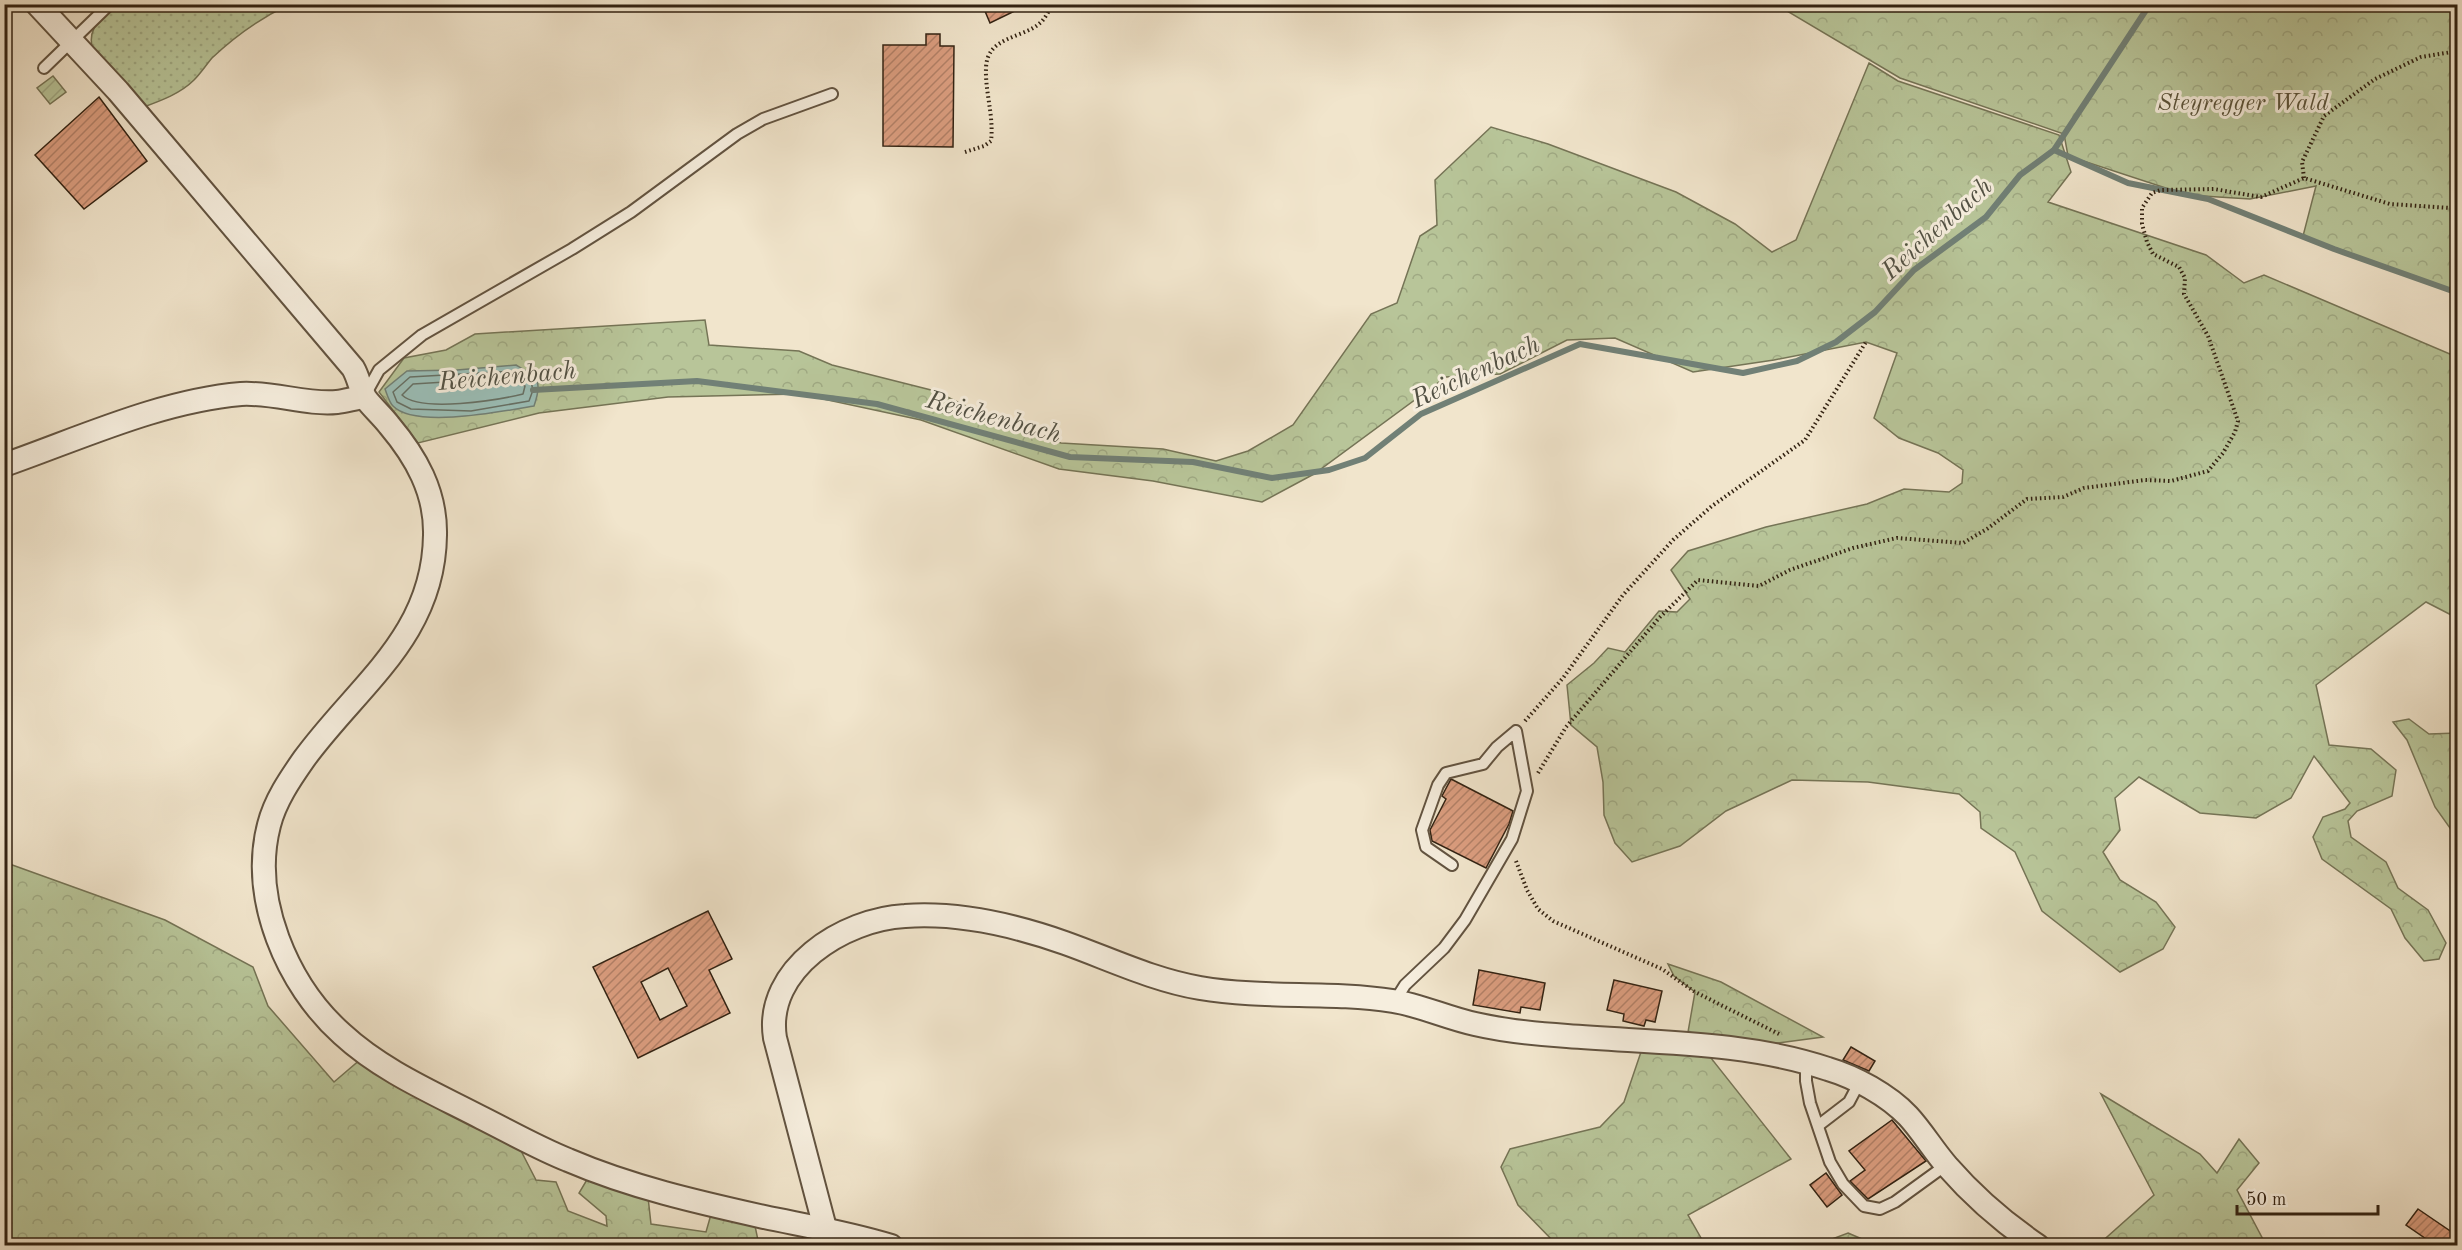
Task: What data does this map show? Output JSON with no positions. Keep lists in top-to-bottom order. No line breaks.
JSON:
{"water":["Reichenbach"],"parks":["Steyregger Wald"],"scale_bar":"50 m"}
